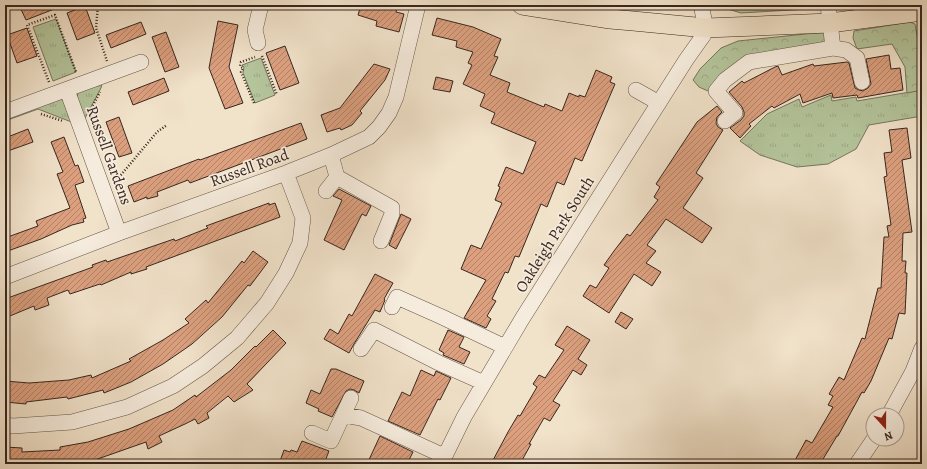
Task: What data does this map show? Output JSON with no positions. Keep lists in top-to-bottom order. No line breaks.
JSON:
{"streets":{"street":["Russell Gardens","Russell Road","Oakleigh Park South"]},"crossings":[["Russell Gardens","Russell Road"]],"north":"bottom"}
